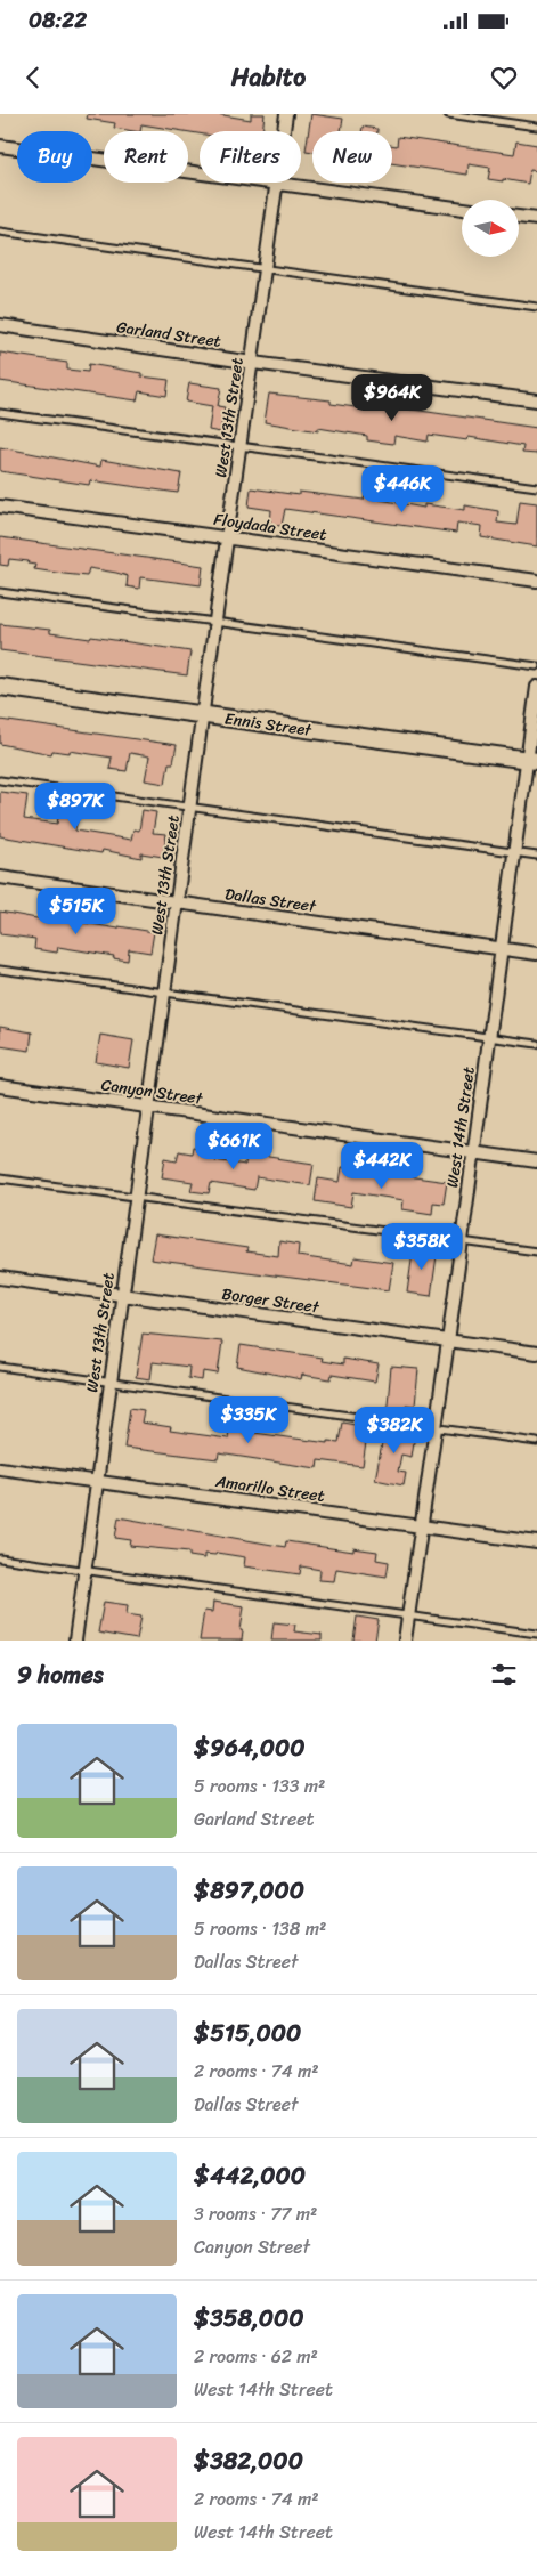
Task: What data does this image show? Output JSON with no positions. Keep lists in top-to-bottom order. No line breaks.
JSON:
{"streets":{"main road":["Ennis Street"],"street":["Garland Street","West 13th Street","Floydada Street","Dallas Street","Canyon Street","West 14th Street","Borger Street","Amarillo Street"]},"crossings":[["Garland Street","West 13th Street"],["West 13th Street","Floydada Street"],["West 13th Street","Ennis Street"],["West 13th Street","Dallas Street"],["West 13th Street","Canyon Street"],["West 13th Street","Borger Street"],["West 13th Street","Amarillo Street"],["Ennis Street","West 14th Street"],["Dallas Street","West 14th Street"],["Canyon Street","West 14th Street"],["West 14th Street","Borger Street"],["West 14th Street","Amarillo Street"]],"north":"right","page":{"status":"08:22","header":"Habito","chip":["Buy","Rent","Filters","New"],"price":["$964K","$446K","$897K","$515K","$661K","$442K","$358K","$335K","$382K"],"heading":"9 homes","list":[{"name":"$964,000","note":"5 rooms · 133 m² · Garland Street"},{"name":"$897,000","note":"5 rooms · 138 m² · Dallas Street"},{"name":"$515,000","note":"2 rooms · 74 m² · Dallas Street"},{"name":"$442,000","note":"3 rooms · 77 m² · Canyon Street"},{"name":"$358,000","note":"2 rooms · 62 m² · West 14th Street"},{"name":"$382,000","note":"2 rooms · 74 m² · West 14th Street"}]}}
